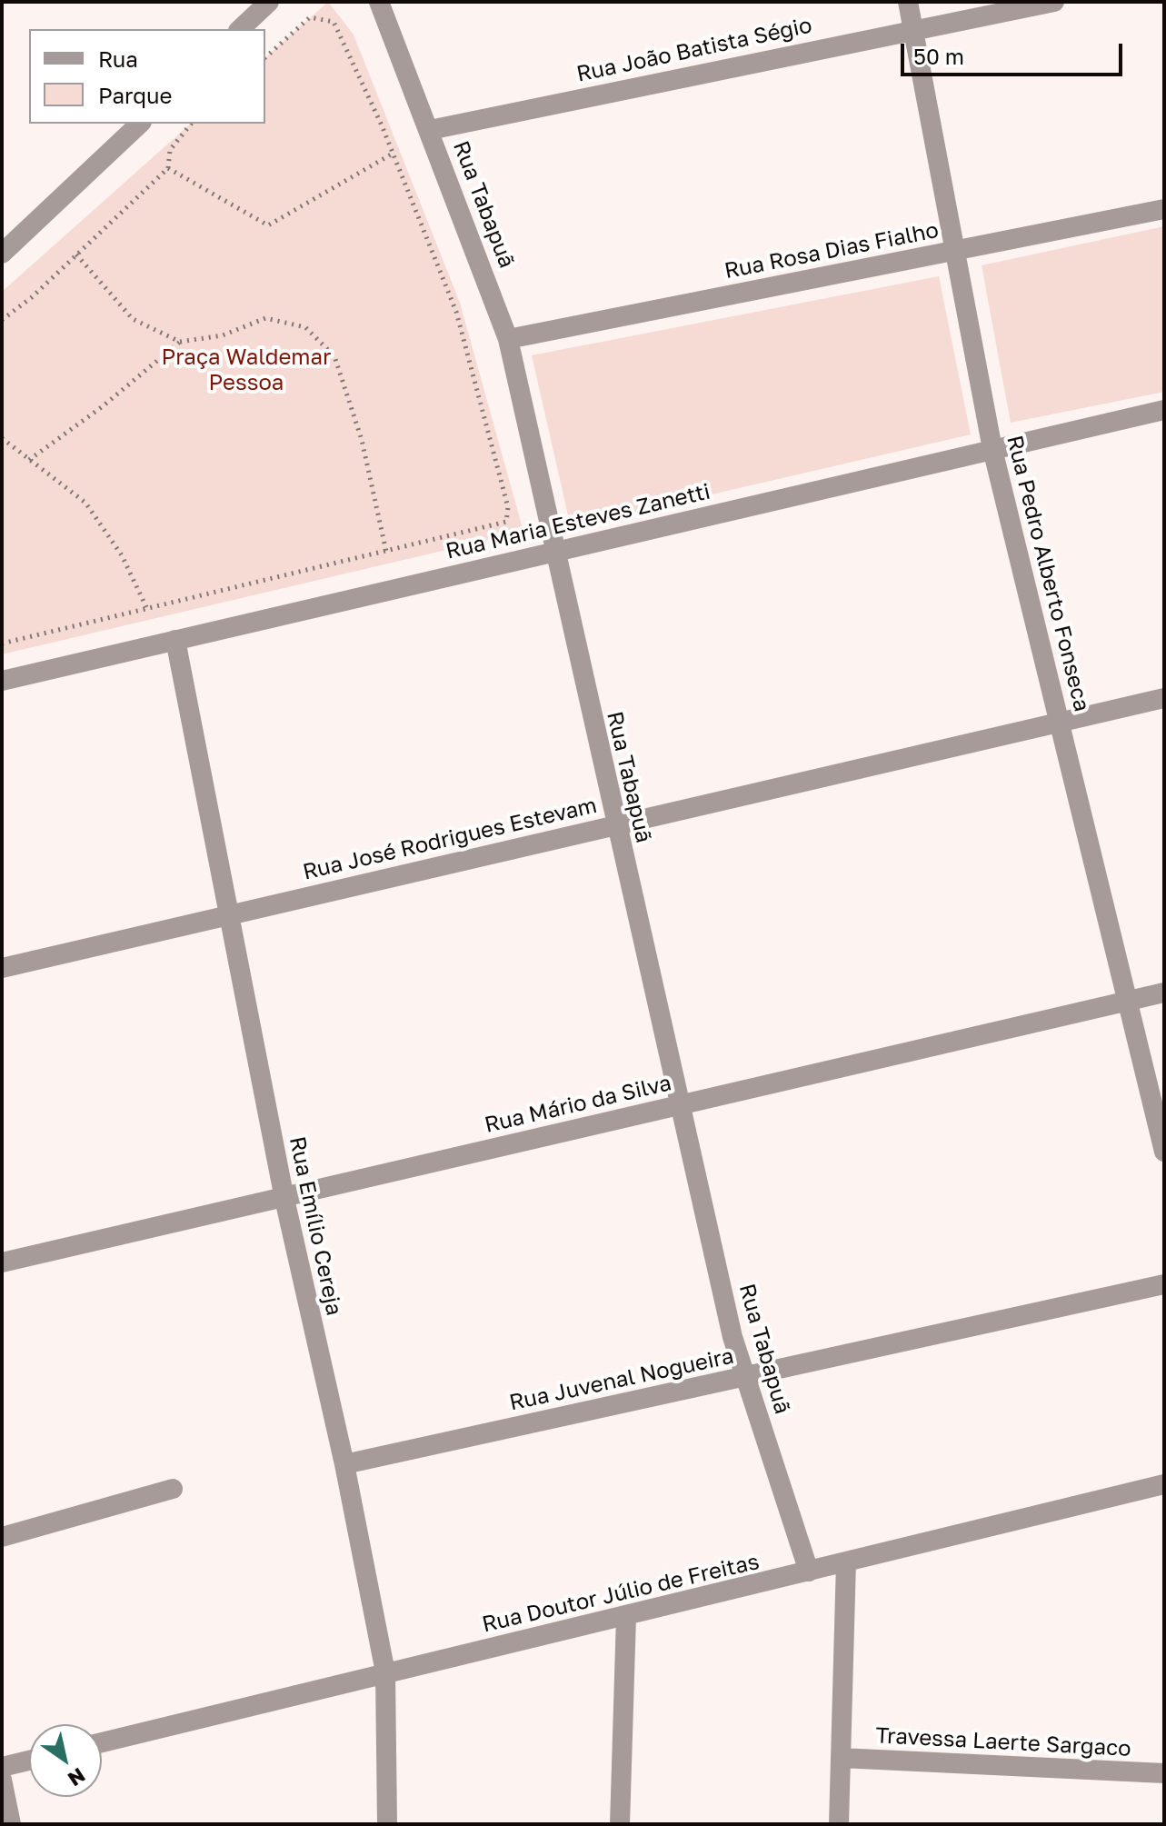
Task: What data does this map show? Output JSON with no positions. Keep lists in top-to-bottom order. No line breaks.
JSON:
{"streets":{"street":["Rua João Batista Ségio","Rua Tabapuã","Rua Rosa Dias Fialho","Rua Maria Esteves Zanetti","Rua Pedro Alberto Fonseca","Rua José Rodrigues Estevam","Rua Mário da Silva","Rua Emílio Cereja","Rua Juvenal Nogueira","Rua Doutor Júlio de Freitas","Travessa Laerte Sargaco"]},"crossings":[["Rua João Batista Ségio","Rua Tabapuã"],["Rua João Batista Ségio","Rua Pedro Alberto Fonseca"],["Rua Tabapuã","Rua Rosa Dias Fialho"],["Rua Tabapuã","Rua Maria Esteves Zanetti"],["Rua Tabapuã","Rua José Rodrigues Estevam"],["Rua Tabapuã","Rua Mário da Silva"],["Rua Tabapuã","Rua Juvenal Nogueira"],["Rua Tabapuã","Rua Doutor Júlio de Freitas"],["Rua Rosa Dias Fialho","Rua Pedro Alberto Fonseca"],["Rua Maria Esteves Zanetti","Rua Pedro Alberto Fonseca"],["Rua Maria Esteves Zanetti","Rua Emílio Cereja"],["Rua Pedro Alberto Fonseca","Rua José Rodrigues Estevam"],["Rua Pedro Alberto Fonseca","Rua Mário da Silva"],["Rua José Rodrigues Estevam","Rua Emílio Cereja"],["Rua Mário da Silva","Rua Emílio Cereja"],["Rua Emílio Cereja","Rua Juvenal Nogueira"],["Rua Emílio Cereja","Rua Doutor Júlio de Freitas"]],"parks":["Praça Waldemar Pessoa"],"legend":["Rua","Parque"],"scale_bar":"50 m","north":"bottom right"}
